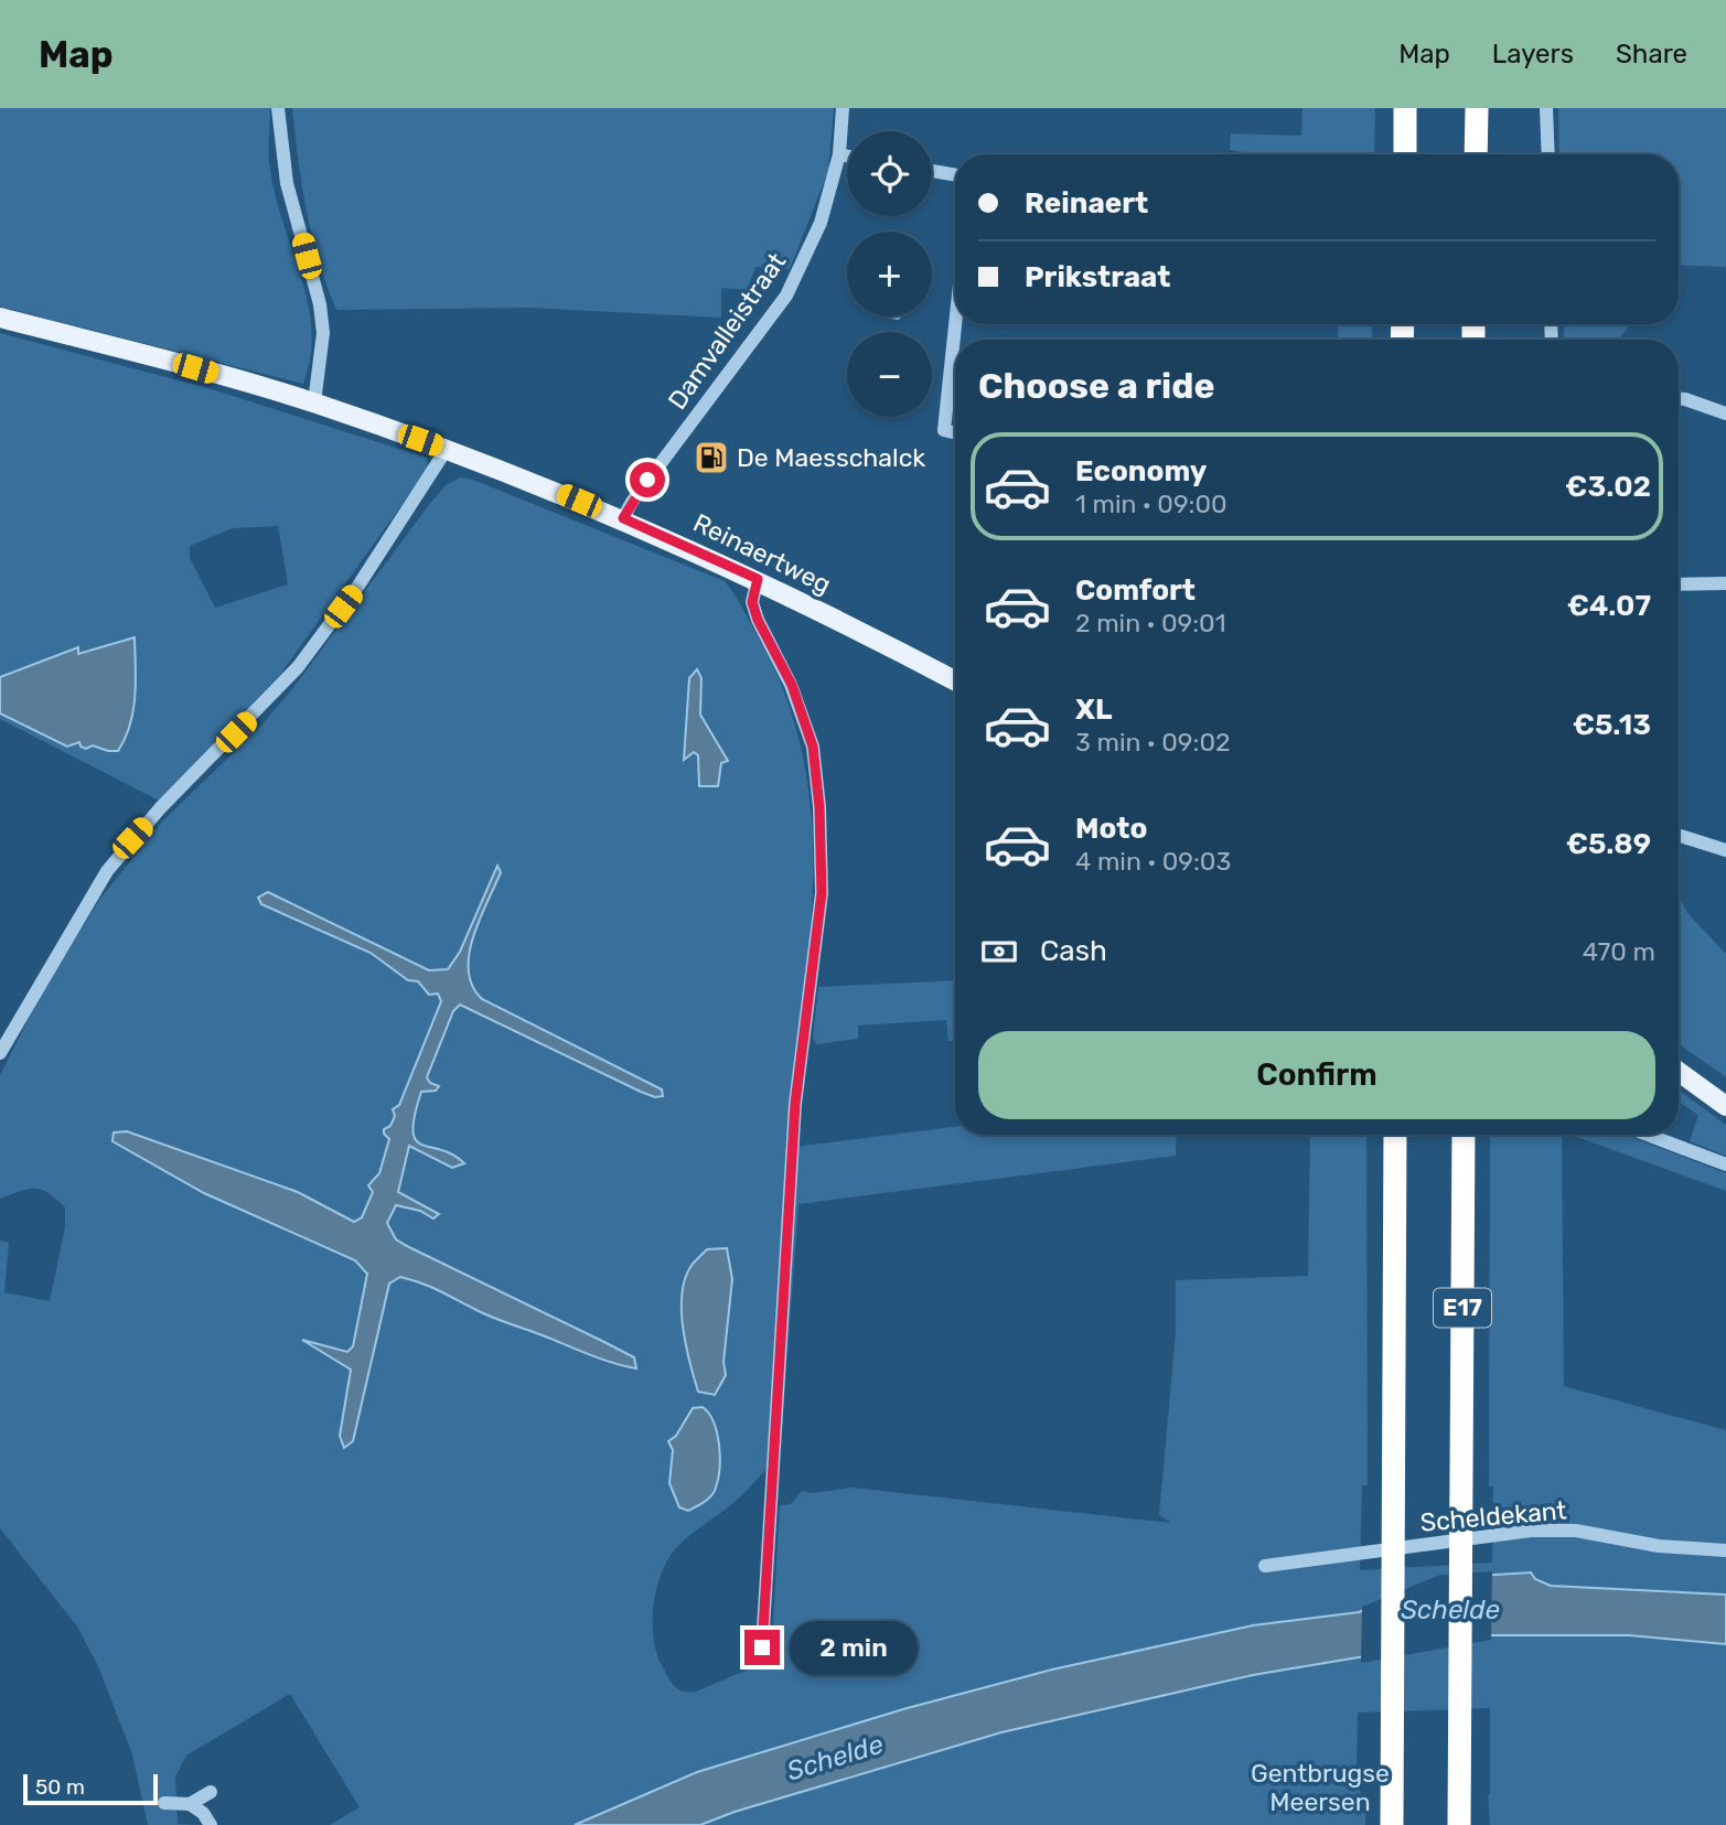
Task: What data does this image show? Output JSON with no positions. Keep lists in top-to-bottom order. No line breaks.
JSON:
{"streets":{"highway":["E17"],"main road":["Reinaertweg"],"street":["Damvalleistraat","Scheldekant"]},"crossings":[["Damvalleistraat","Reinaertweg"]],"water":["Schelde"],"parks":["Gentbrugse Meersen"],"places":{"fuel station":["De Maesschalck"]},"scale_bar":"50 m","page":{"header":"Map","nav":["Map","Layers","Share"],"map_buttons":["+","−"],"banner":["Reinaert","Prikstraat"],"heading":"Choose a ride","list":[{"name":"Economy","note":"1 min · 09:00","value":"€3.02"},{"name":"Comfort","note":"2 min · 09:01","value":"€4.07"},{"name":"XL","note":"3 min · 09:02","value":"€5.13"},{"name":"Moto","note":"4 min · 09:03","value":"€5.89"}],"pay":["Cash","470 m"],"buttons":"Confirm","bubble":"2 min","scale":"50 m"}}
